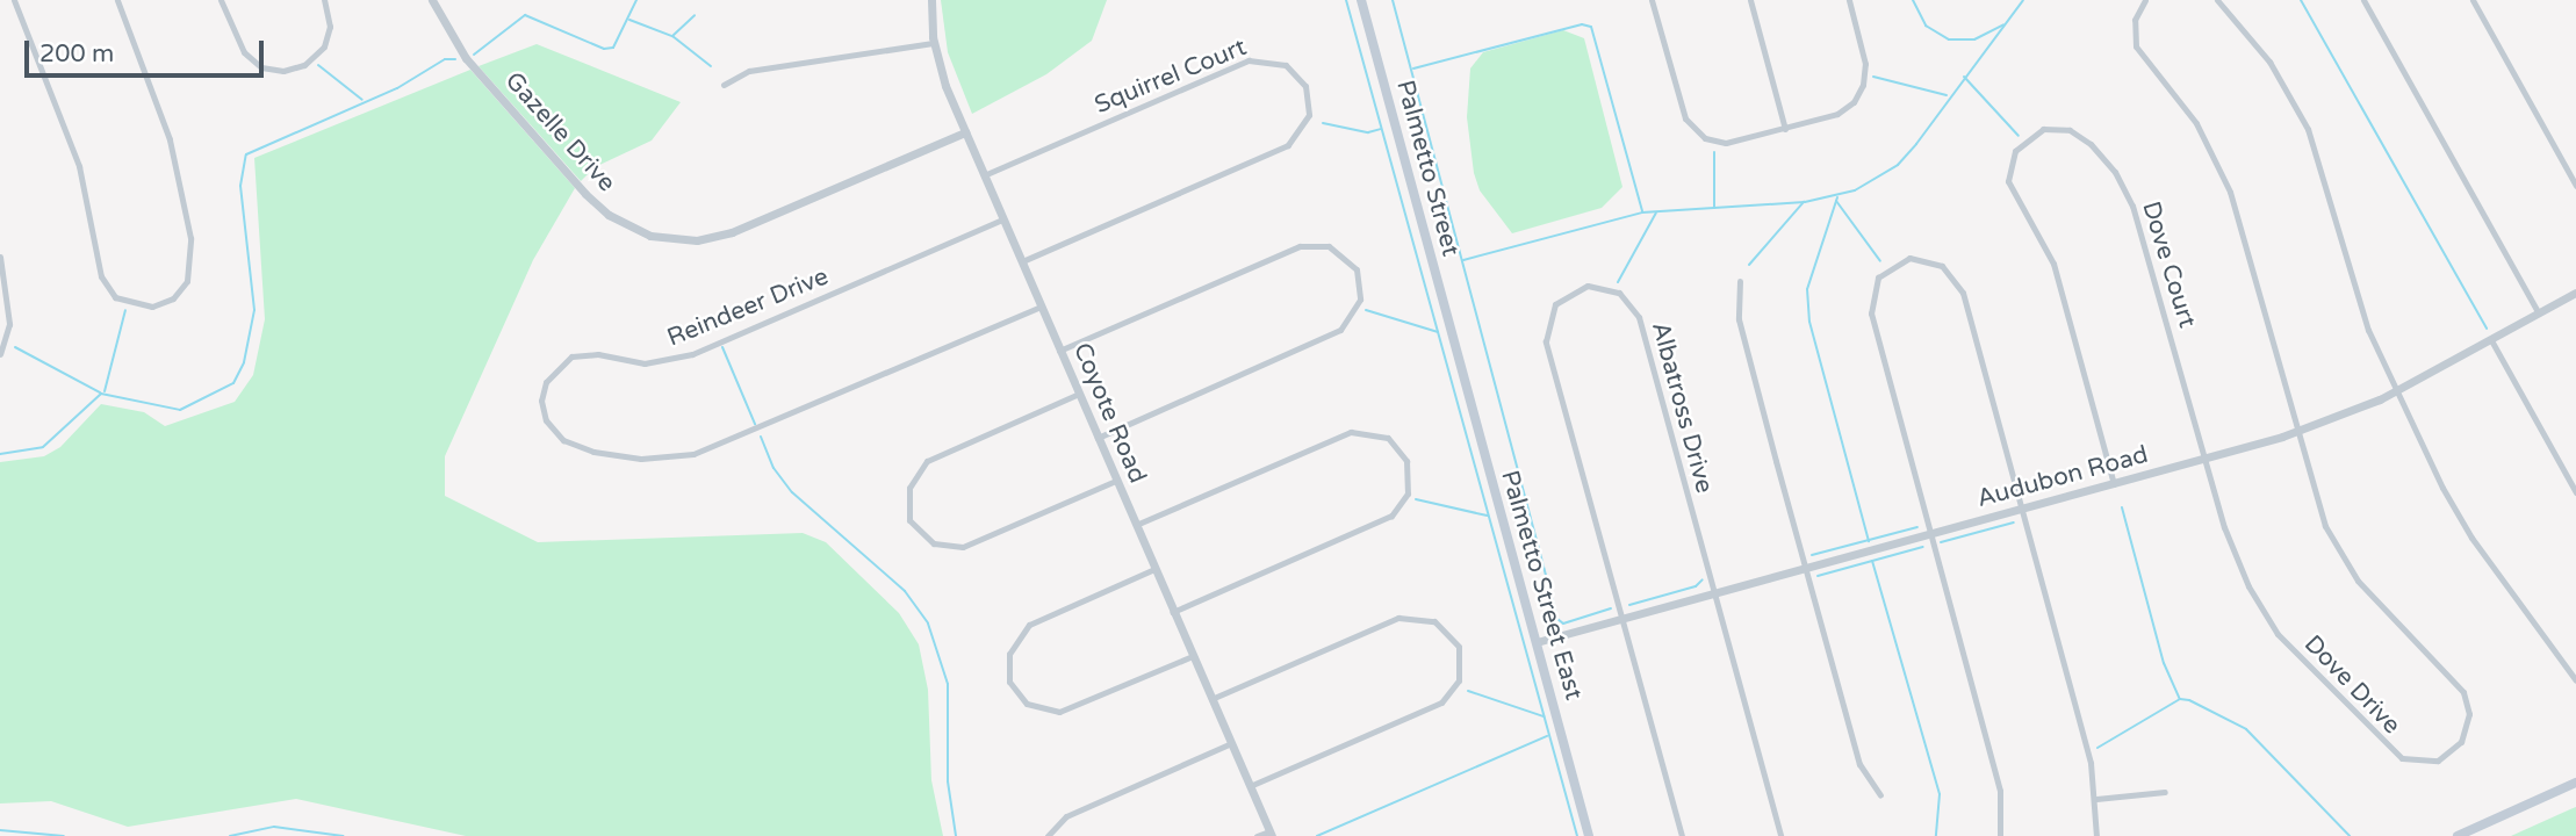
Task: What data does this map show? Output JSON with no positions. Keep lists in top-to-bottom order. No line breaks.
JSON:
{"streets":{"main road":["Palmetto Street","Palmetto Street East"],"street":["Squirrel Court","Gazelle Drive","Dove Court","Reindeer Drive","Albatross Drive","Coyote Road","Audubon Road","Dove Drive"]},"crossings":[["Squirrel Court","Coyote Road"],["Gazelle Drive","Coyote Road"],["Palmetto Street","Palmetto Street East"],["Dove Court","Audubon Road"],["Dove Court","Dove Drive"],["Reindeer Drive","Coyote Road"],["Albatross Drive","Audubon Road"],["Audubon Road","Palmetto Street East"],["Audubon Road","Dove Drive"]],"scale_bar":"200 m"}
